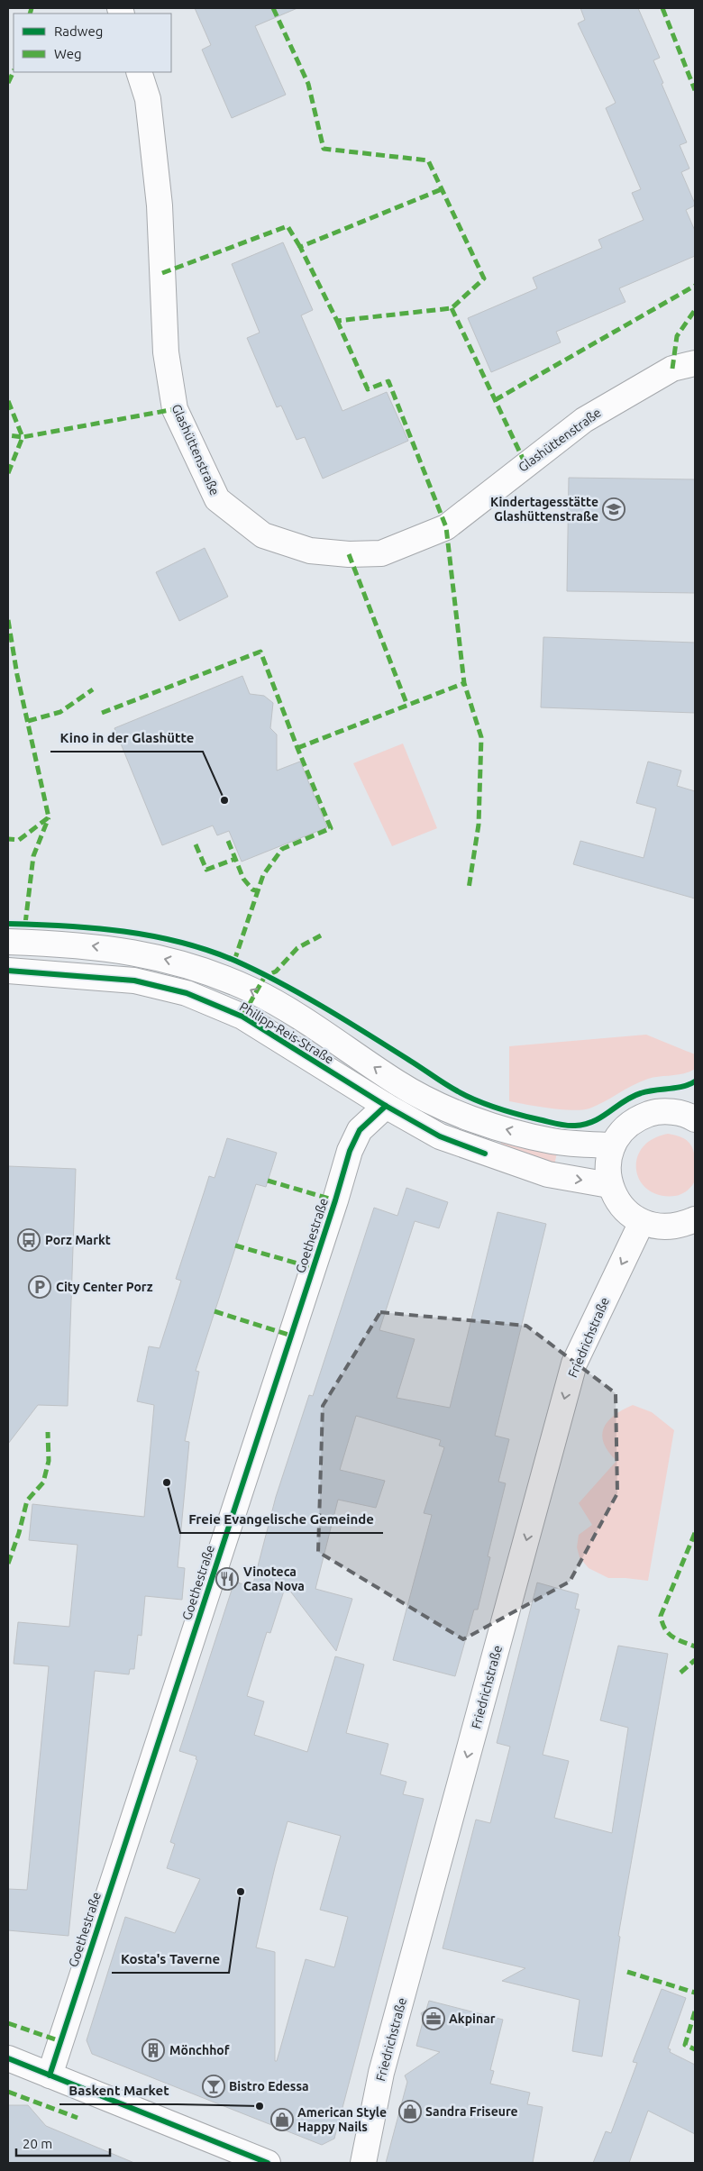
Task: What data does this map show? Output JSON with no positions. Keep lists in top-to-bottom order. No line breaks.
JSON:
{"streets":{"street":["Glashüttenstraße","Philipp-Reis-Straße","Goethestraße","Friedrichstraße"]},"crossings":[["Philipp-Reis-Straße","Goethestraße"]],"one_way":["Friedrichstraße"],"places":{"school or university":["Kindertagesstätte Glashüttenstraße"],"other":["Kino in der Glashütte","Freie Evangelische Gemeinde","Kosta's Taverne","Baskent Market"],"bus stop":["Porz Markt"],"parking":["City Center Porz"],"restaurant":["Vinoteca Casa Nova"],"office":["Akpinar"],"building":["Mönchhof"],"bar":["Bistro Edessa"],"shop":["Sandra Friseure","American Style Happy Nails"]},"legend":["Radweg","Weg"],"scale_bar":"20 m"}
